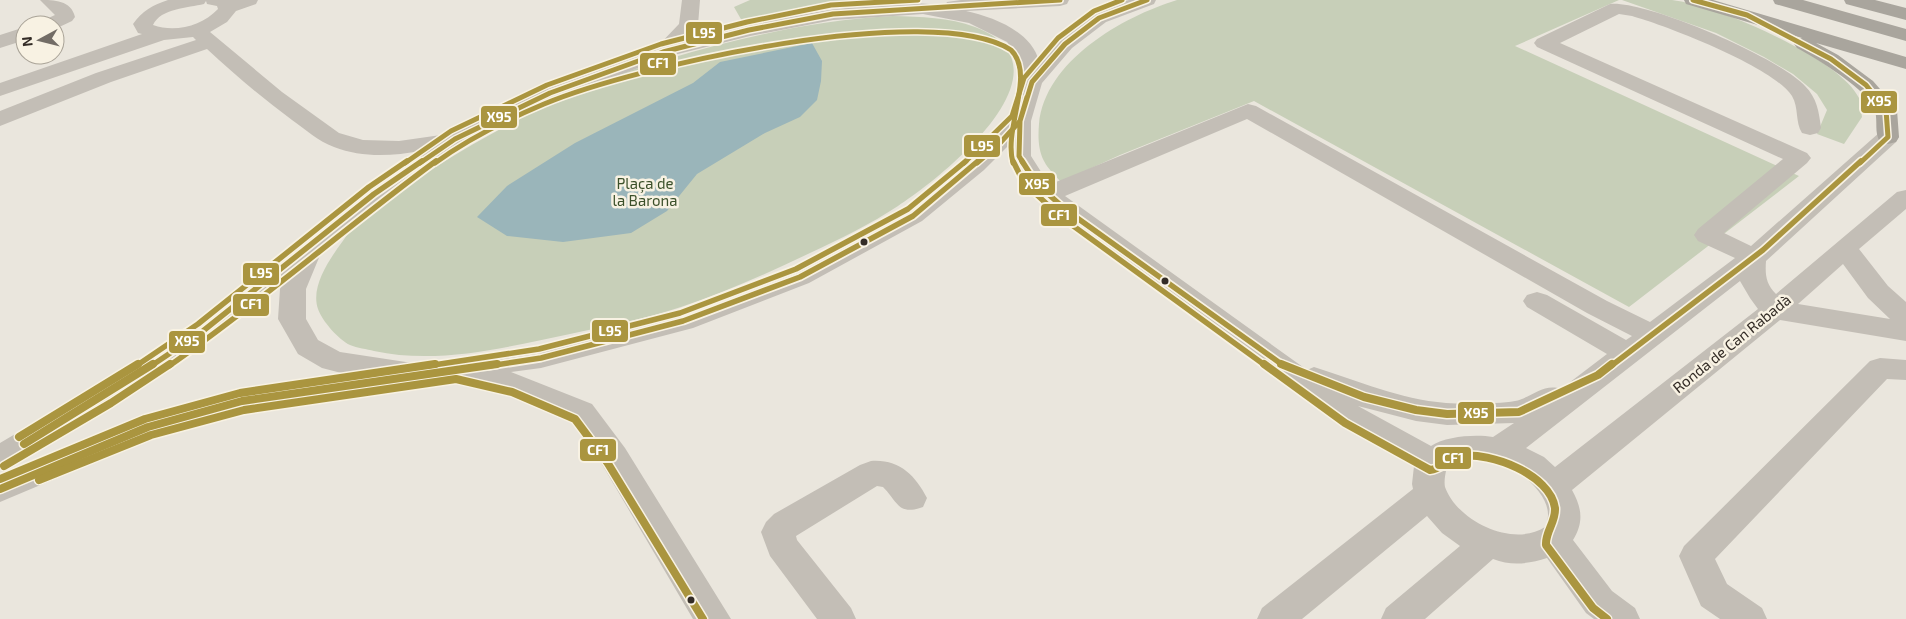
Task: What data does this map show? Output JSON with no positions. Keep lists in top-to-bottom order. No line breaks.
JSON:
{"streets":{"street":["Ronda de Can Rabadà"]},"parks":["Plaça de la Barona"],"lines":["transit line X95","transit line L95","transit line CF1"],"north":"left"}
